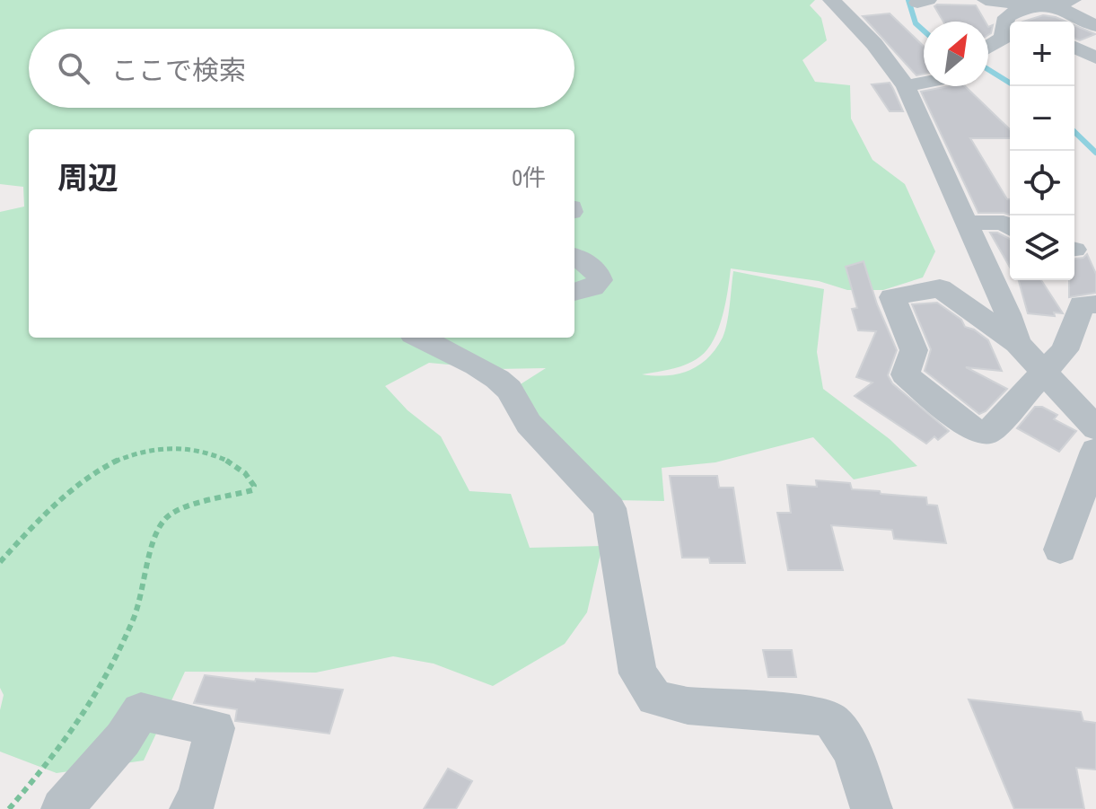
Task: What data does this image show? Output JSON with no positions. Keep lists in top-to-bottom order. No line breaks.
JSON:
{"north":"top right","page":{"map_buttons":["+","−"],"search":"ここで検索","heading":["周辺","0件"]}}
